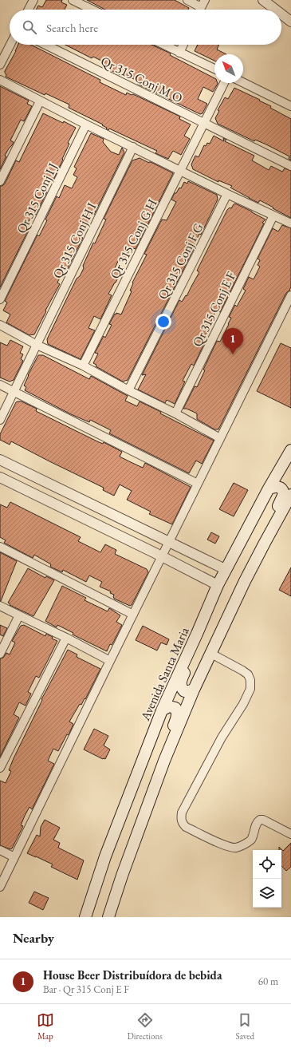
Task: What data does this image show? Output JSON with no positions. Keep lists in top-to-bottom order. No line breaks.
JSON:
{"streets":{"main road":["Avenida Santa Maria"],"street":["Qr 315 Conj M O","Qr 315 Conj I J","Qr 315 Conj G H","Qr 315 Conj H I","Qr 315 Conj F G","Qr 315 Conj E F"]},"crossings":[["Qr 315 Conj M O","Qr 315 Conj G H"]],"north":"top left","page":{"search":"Search here","pins":"1","heading":"Nearby","list":[{"mark":"1","name":"House Beer Distribuídora de bebida","note":"Bar · Qr 315 Conj E F","value":"60 m"}],"nav":["Map","Directions","Saved"]}}
